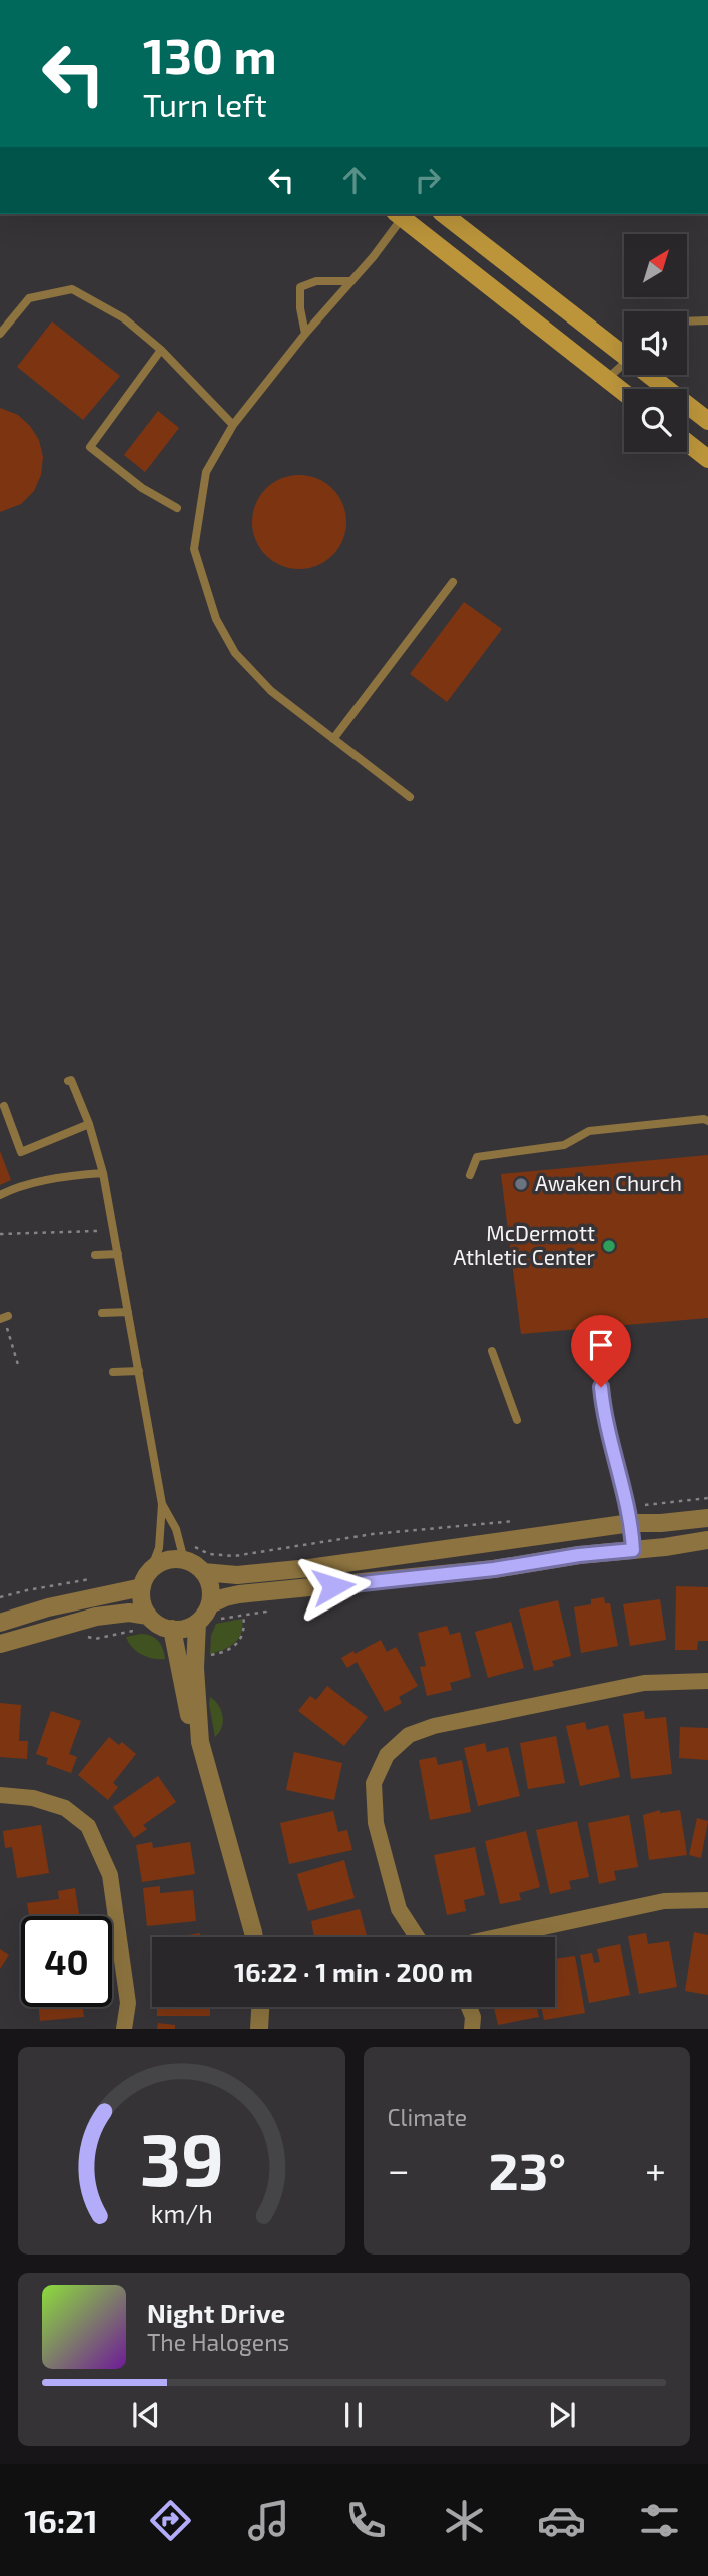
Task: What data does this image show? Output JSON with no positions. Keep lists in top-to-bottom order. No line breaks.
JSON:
{"places":["Awaken Church","McDermott Athletic Center"],"north":"top right","page":{"turn":["130 m","Turn left"],"limit":"40","trip":"16:22 · 1 min · 200 m","tile":"Climate","heat":["−","23°","+"],"song":["Night Drive","The Halogens"],"tabs":"16:21","gauge":["39","km/h"]}}
